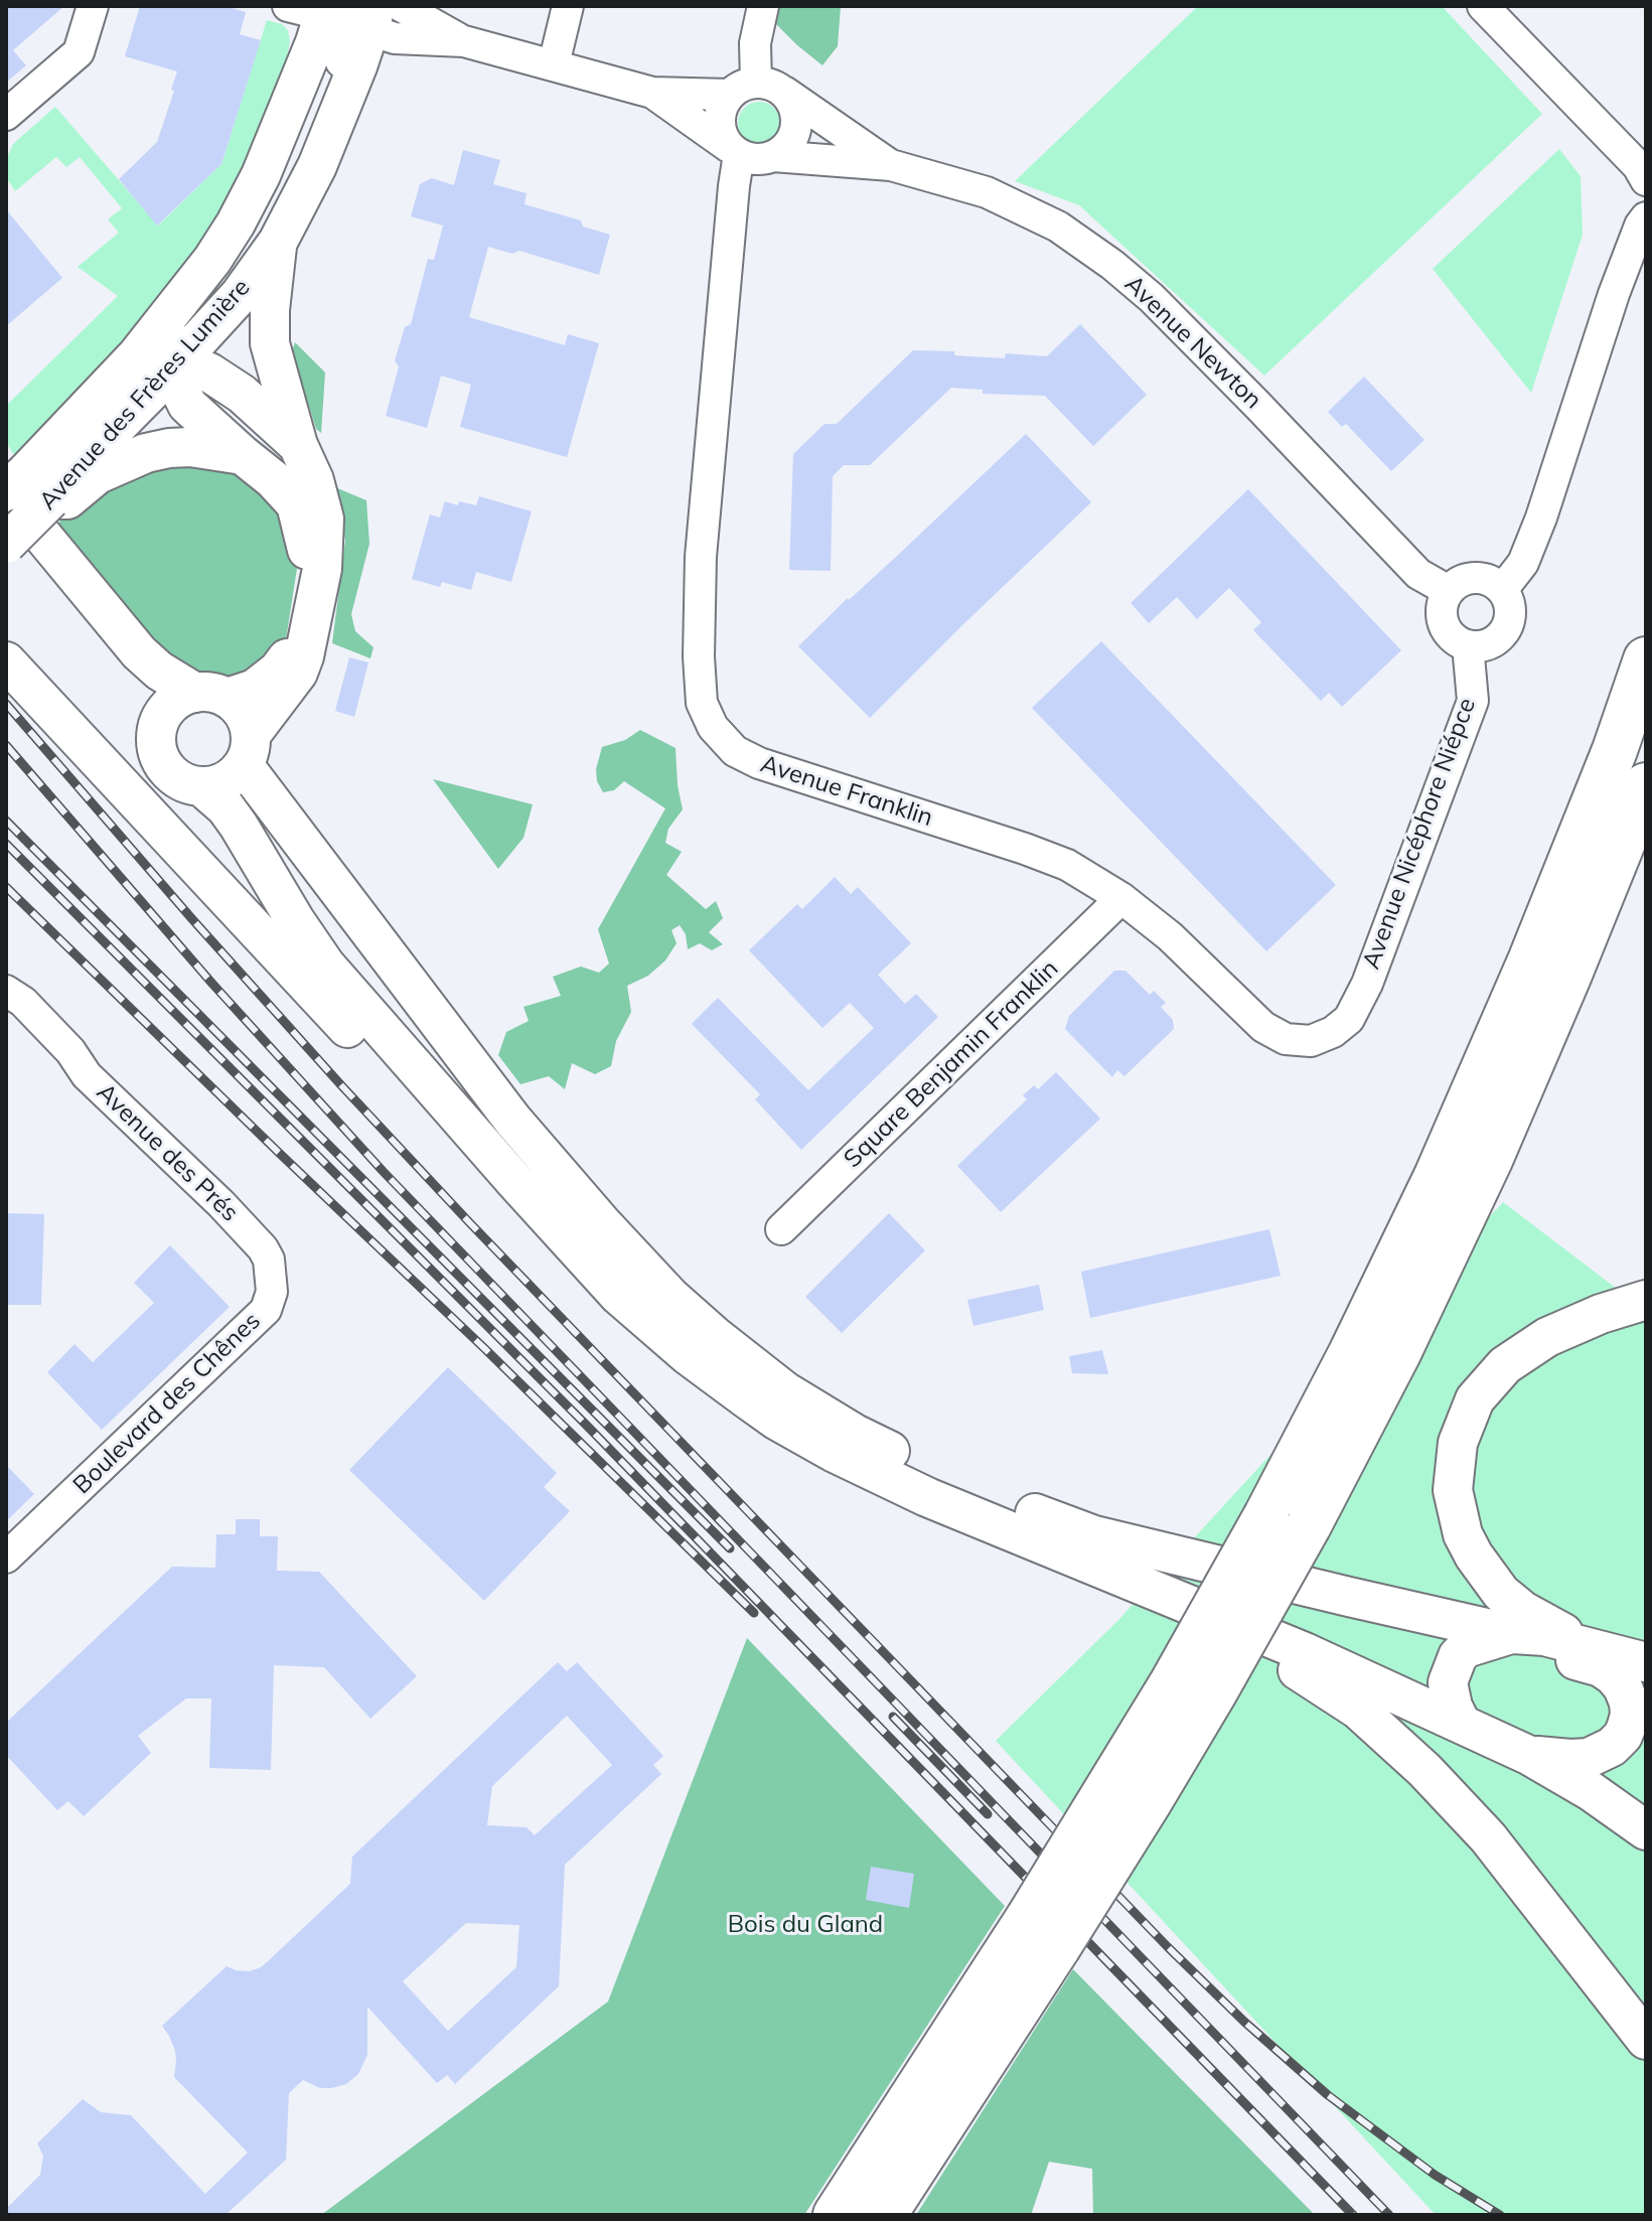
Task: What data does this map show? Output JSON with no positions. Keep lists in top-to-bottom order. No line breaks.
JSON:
{"streets":{"main road":["Avenue des Frères Lumière"],"street":["Avenue Newton","Avenue Franklin","Avenue Nicéphore Niépce","Square Benjamin Franklin","Avenue des Prés","Boulevard des Chênes"]},"crossings":[["Avenue Newton","Avenue des Frères Lumière"],["Avenue Newton","Avenue Franklin"],["Avenue Newton","Avenue Nicéphore Niépce"],["Avenue Franklin","Avenue Nicéphore Niépce"],["Avenue Franklin","Square Benjamin Franklin"],["Avenue des Prés","Boulevard des Chênes"]],"parks":["Bois du Gland"]}
